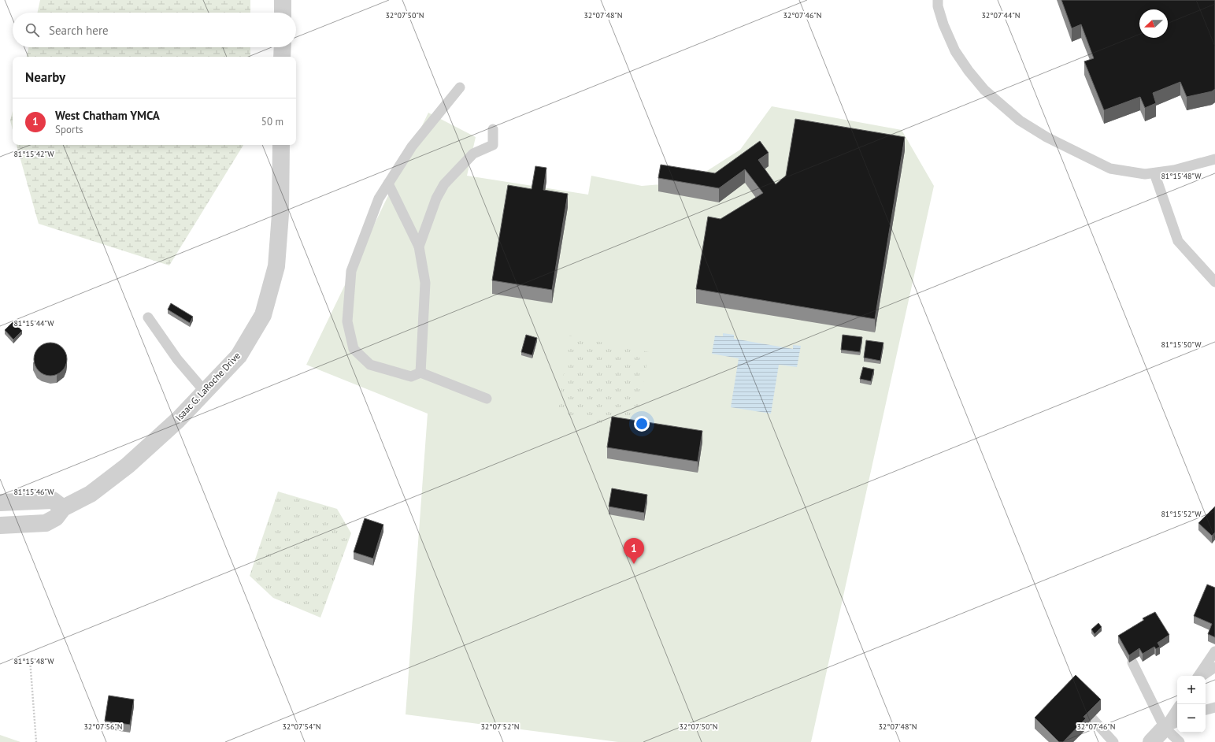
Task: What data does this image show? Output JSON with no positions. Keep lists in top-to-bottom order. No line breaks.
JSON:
{"streets":{"street":["Isaac G. LaRoche Drive"]},"north":"left","page":{"search":"Search here","heading":"Nearby","list":[{"mark":"1","name":"West Chatham YMCA","note":"Sports","value":"50 m"}],"pins":"1","map_buttons":["+","−"]},"coordinates":["32°07'50\"N","32°07'48\"N","32°07'46\"N","32°07'44\"N","81°15'42\"W","81°15'48\"W","81°15'44\"W","81°15'50\"W","81°15'46\"W","81°15'52\"W","32°07'56\"N","32°07'54\"N","32°07'52\"N"]}
